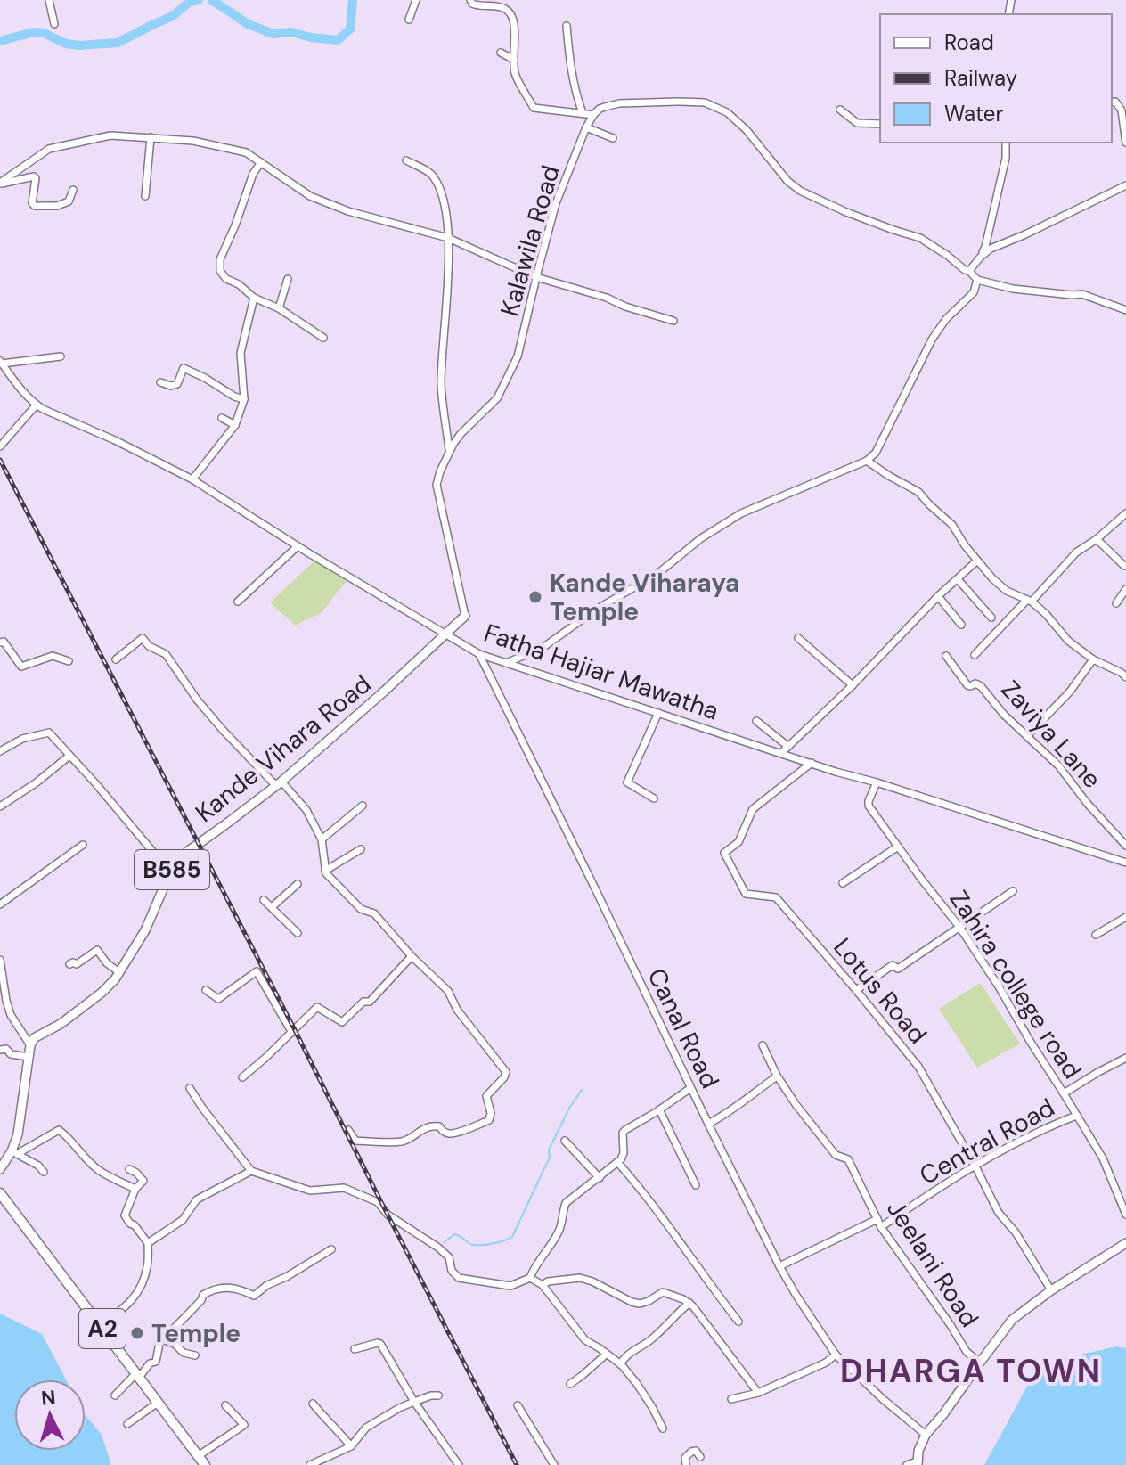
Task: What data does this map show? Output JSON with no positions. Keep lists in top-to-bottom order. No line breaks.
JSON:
{"streets":{"highway":["A2"],"main road":["Kande Vihara Road","B585"],"street":["Kalawila Road","Fatha Hajiar Mawatha","Zaviya Lane","Zahira college road","Lotus Road","Canal Road","Central Road","Jeelani Road"]},"crossings":[["Kalawila Road","Kande Vihara Road"],["Fatha Hajiar Mawatha","Kande Vihara Road"],["Fatha Hajiar Mawatha","Zahira college road"],["Fatha Hajiar Mawatha","Lotus Road"],["Fatha Hajiar Mawatha","Canal Road"],["Zahira college road","Central Road"],["Lotus Road","Central Road"],["Central Road","Jeelani Road"]],"districts":["DHARGA TOWN"],"places":["Kande Viharaya Temple","Temple"],"legend":["Road","Railway","Water"],"north":"top"}
